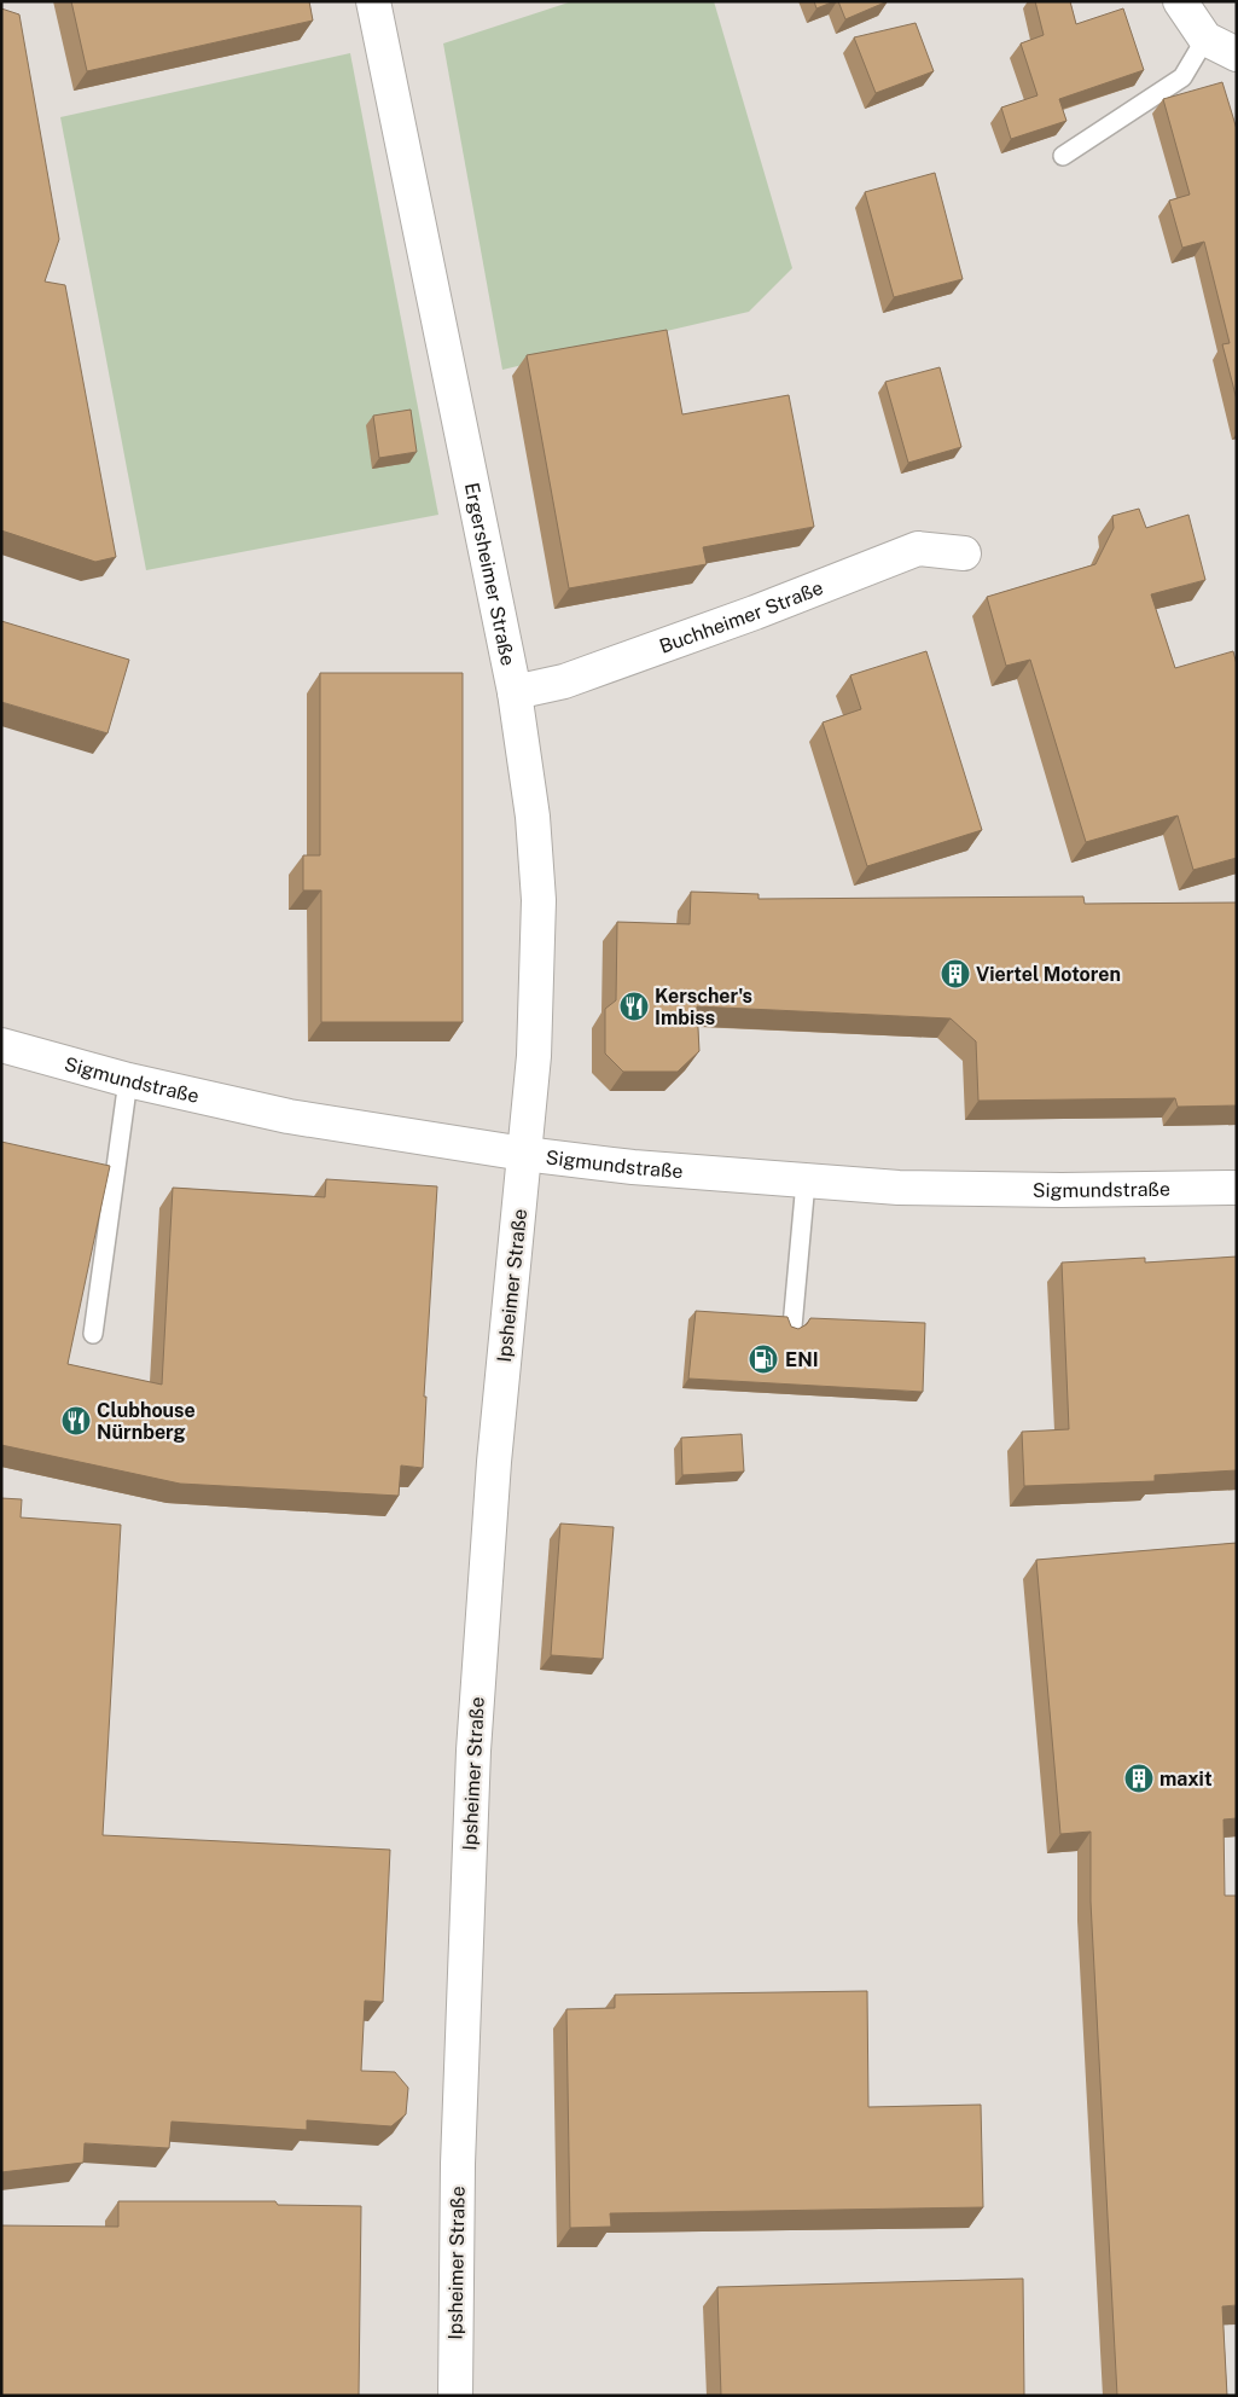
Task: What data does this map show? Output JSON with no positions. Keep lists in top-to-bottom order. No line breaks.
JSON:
{"streets":{"street":["Ergersheimer Straße","Buchheimer Straße","Sigmundstraße","Ipsheimer Straße"]},"crossings":[["Ergersheimer Straße","Buchheimer Straße"],["Ergersheimer Straße","Sigmundstraße"],["Ergersheimer Straße","Ipsheimer Straße"],["Sigmundstraße","Ipsheimer Straße"]],"places":{"building":["Viertel Motoren","maxit"],"restaurant":["Kerscher's Imbiss","Clubhouse Nürnberg"],"fuel station":["ENI"]}}
